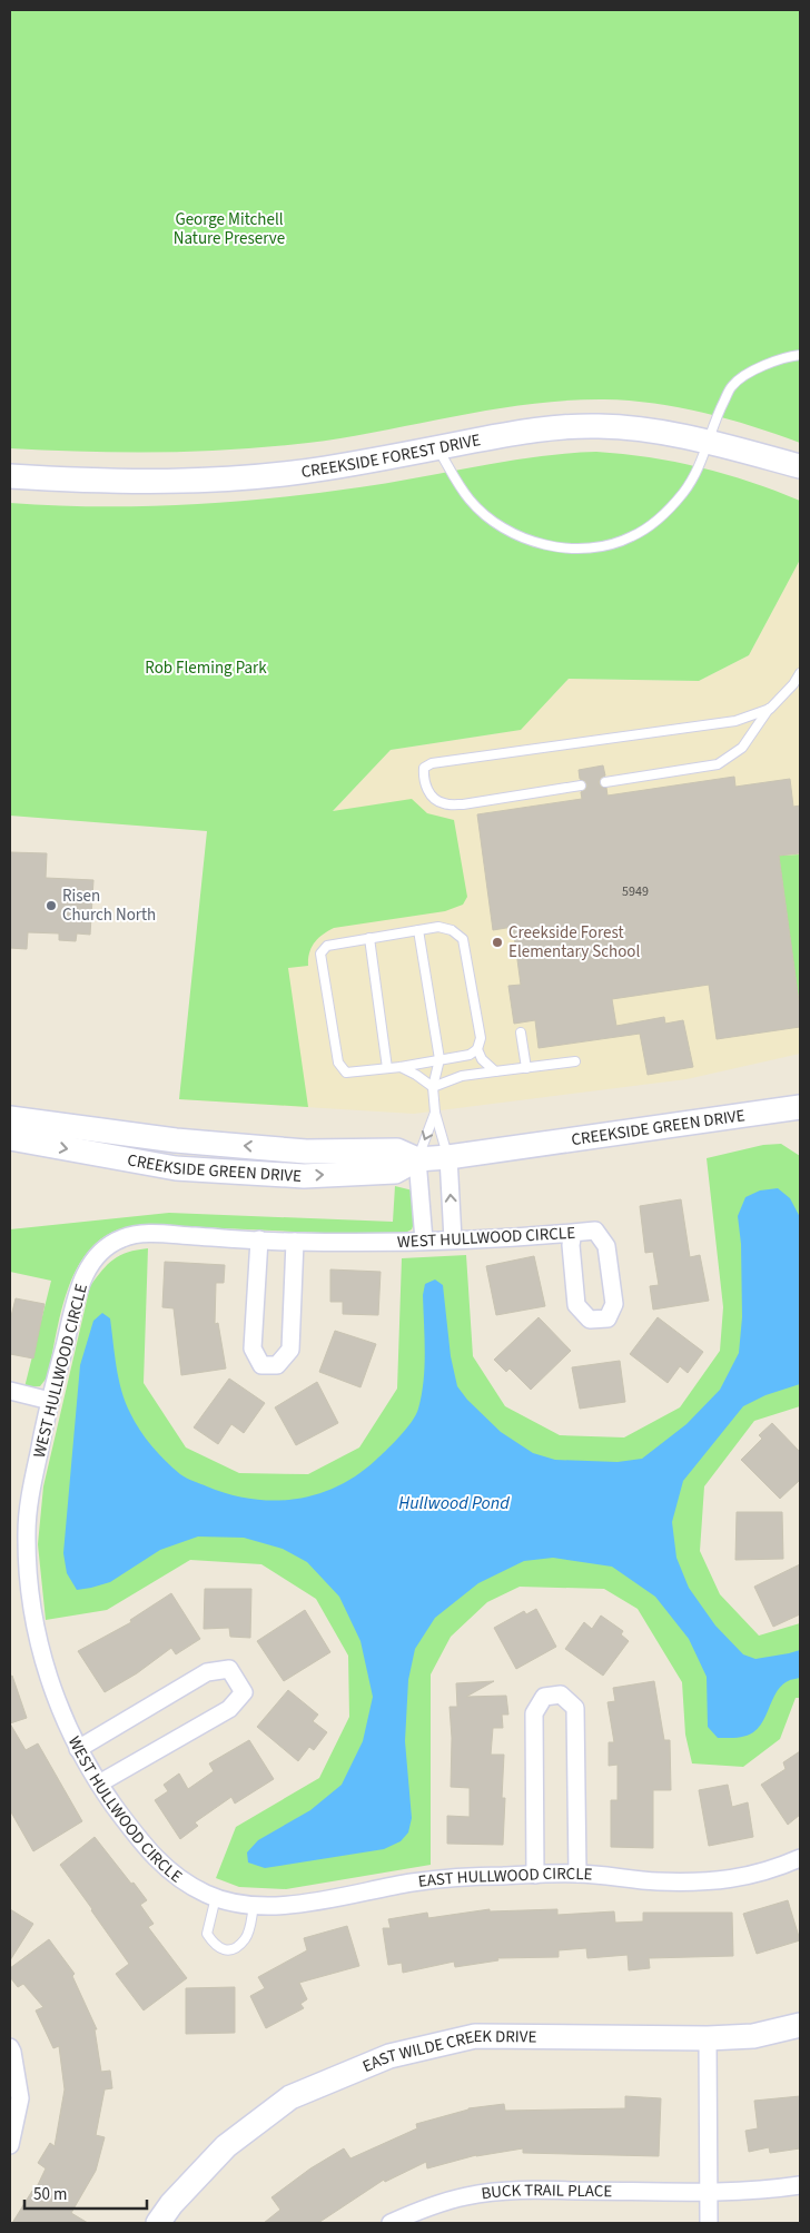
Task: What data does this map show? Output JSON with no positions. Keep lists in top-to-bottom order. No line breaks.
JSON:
{"streets":{"main road":["CREEKSIDE FOREST DRIVE","CREEKSIDE GREEN DRIVE","EAST WILDE CREEK DRIVE"],"street":["WEST HULLWOOD CIRCLE","EAST HULLWOOD CIRCLE","BUCK TRAIL PLACE"]},"crossings":[["WEST HULLWOOD CIRCLE","EAST HULLWOOD CIRCLE"]],"water":["Hullwood Pond"],"parks":["George Mitchell Nature Preserve","Rob Fleming Park"],"places":["Risen Church North","Creekside Forest Elementary School"],"house_numbers":["5949"],"scale_bar":"50 m"}
